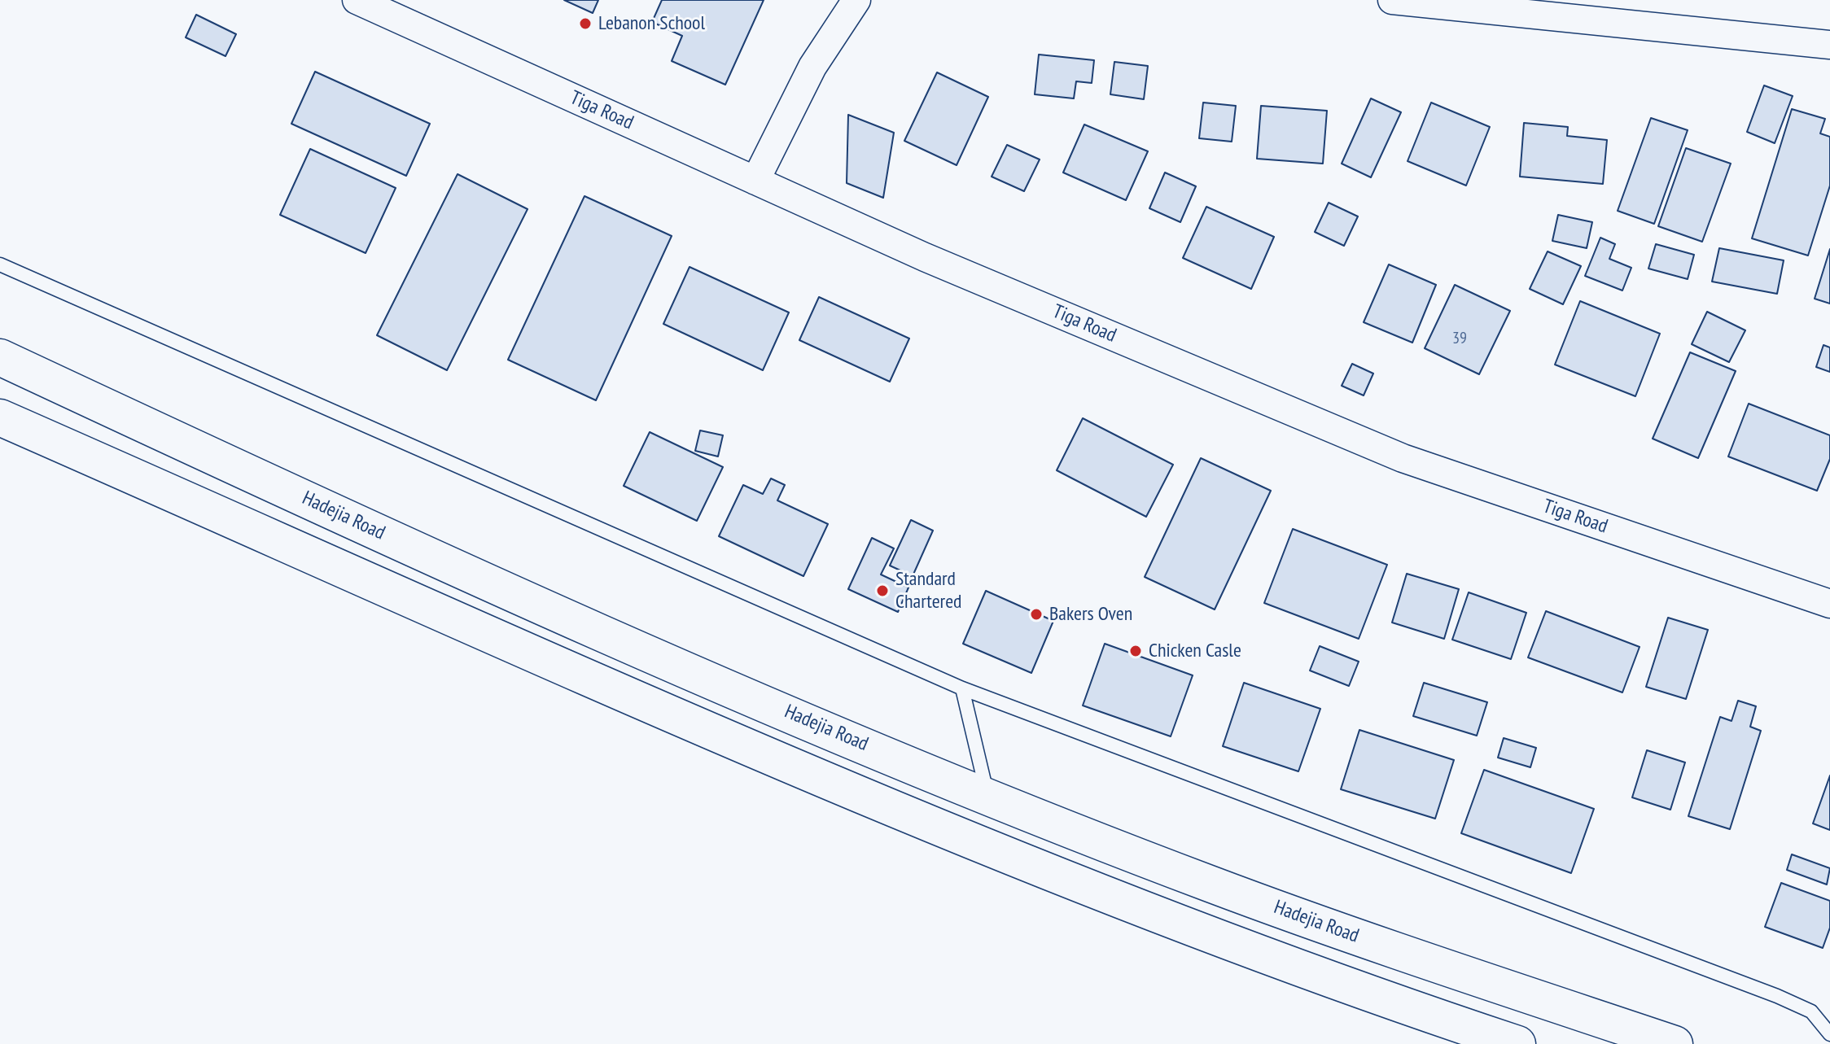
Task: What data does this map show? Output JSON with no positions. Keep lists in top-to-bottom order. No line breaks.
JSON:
{"streets":{"main road":["Hadejia Road"],"street":["Tiga Road"]},"places":["Lebanon School","Standard Chartered","Bakers Oven","Chicken Casle"],"house_numbers":["39"]}
